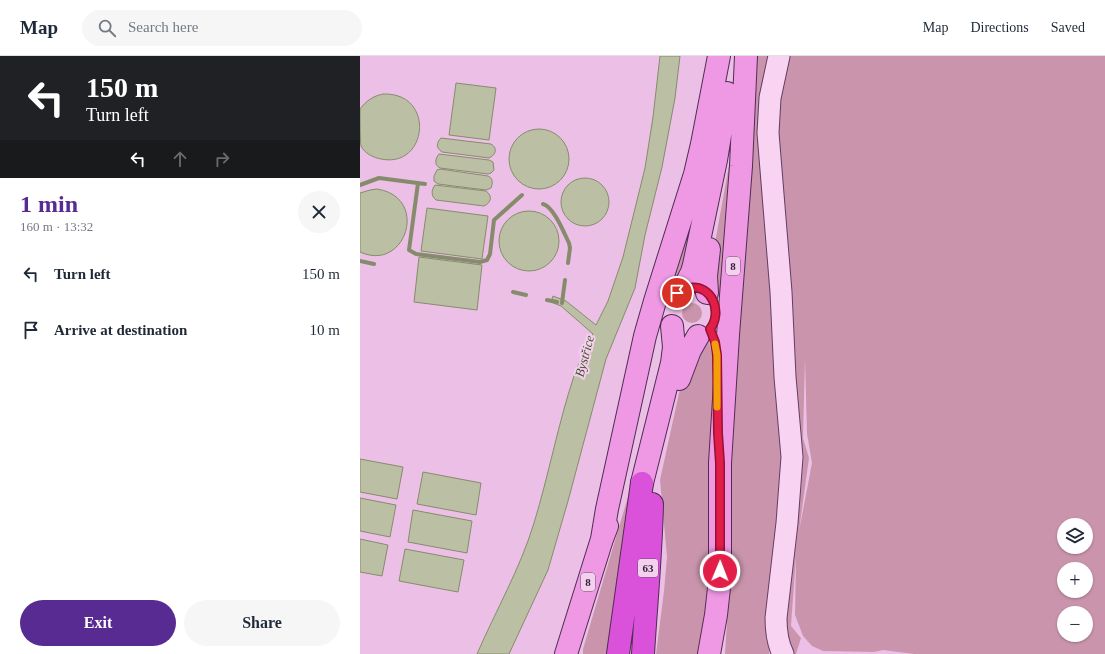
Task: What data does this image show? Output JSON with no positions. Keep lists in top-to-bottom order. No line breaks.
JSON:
{"streets":{"highway":["63"],"main road":["8"]},"water":["Bystřice"],"page":{"header":"Map","search":"Search here","nav":["Map","Directions","Saved"],"turn":["150 m","Turn left"],"heading":["1 min","160 m · 13:32"],"list":[{"name":"Turn left","value":"150 m"},{"name":"Arrive at destination","value":"10 m"}],"map_buttons":["+","−"],"buttons":["Exit","Share"]}}
